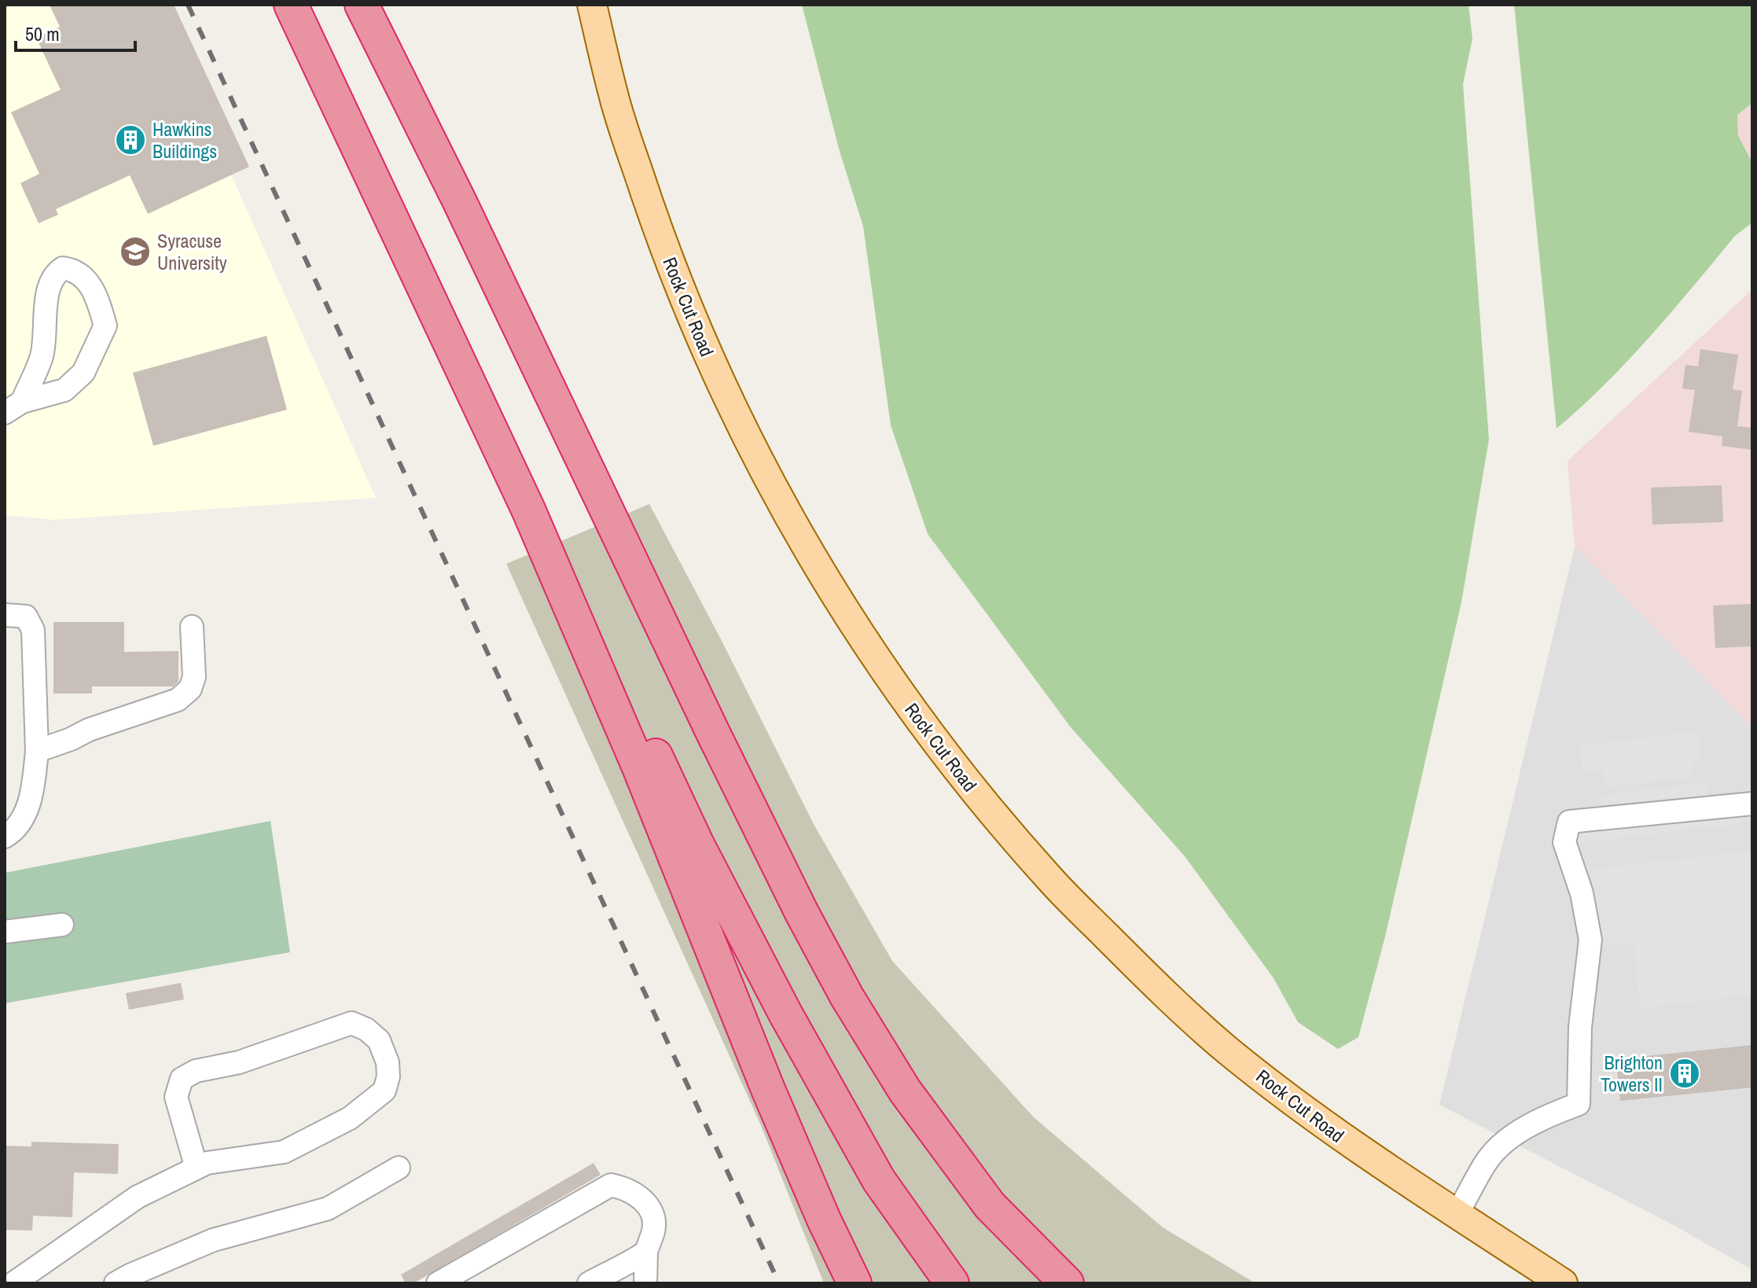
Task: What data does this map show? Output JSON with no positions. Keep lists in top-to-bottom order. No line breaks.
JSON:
{"streets":{"main road":["Rock Cut Road"]},"places":{"building":["Hawkins Buildings","Brighton Towers II"],"school or university":["Syracuse University"]},"scale_bar":"50 m"}
